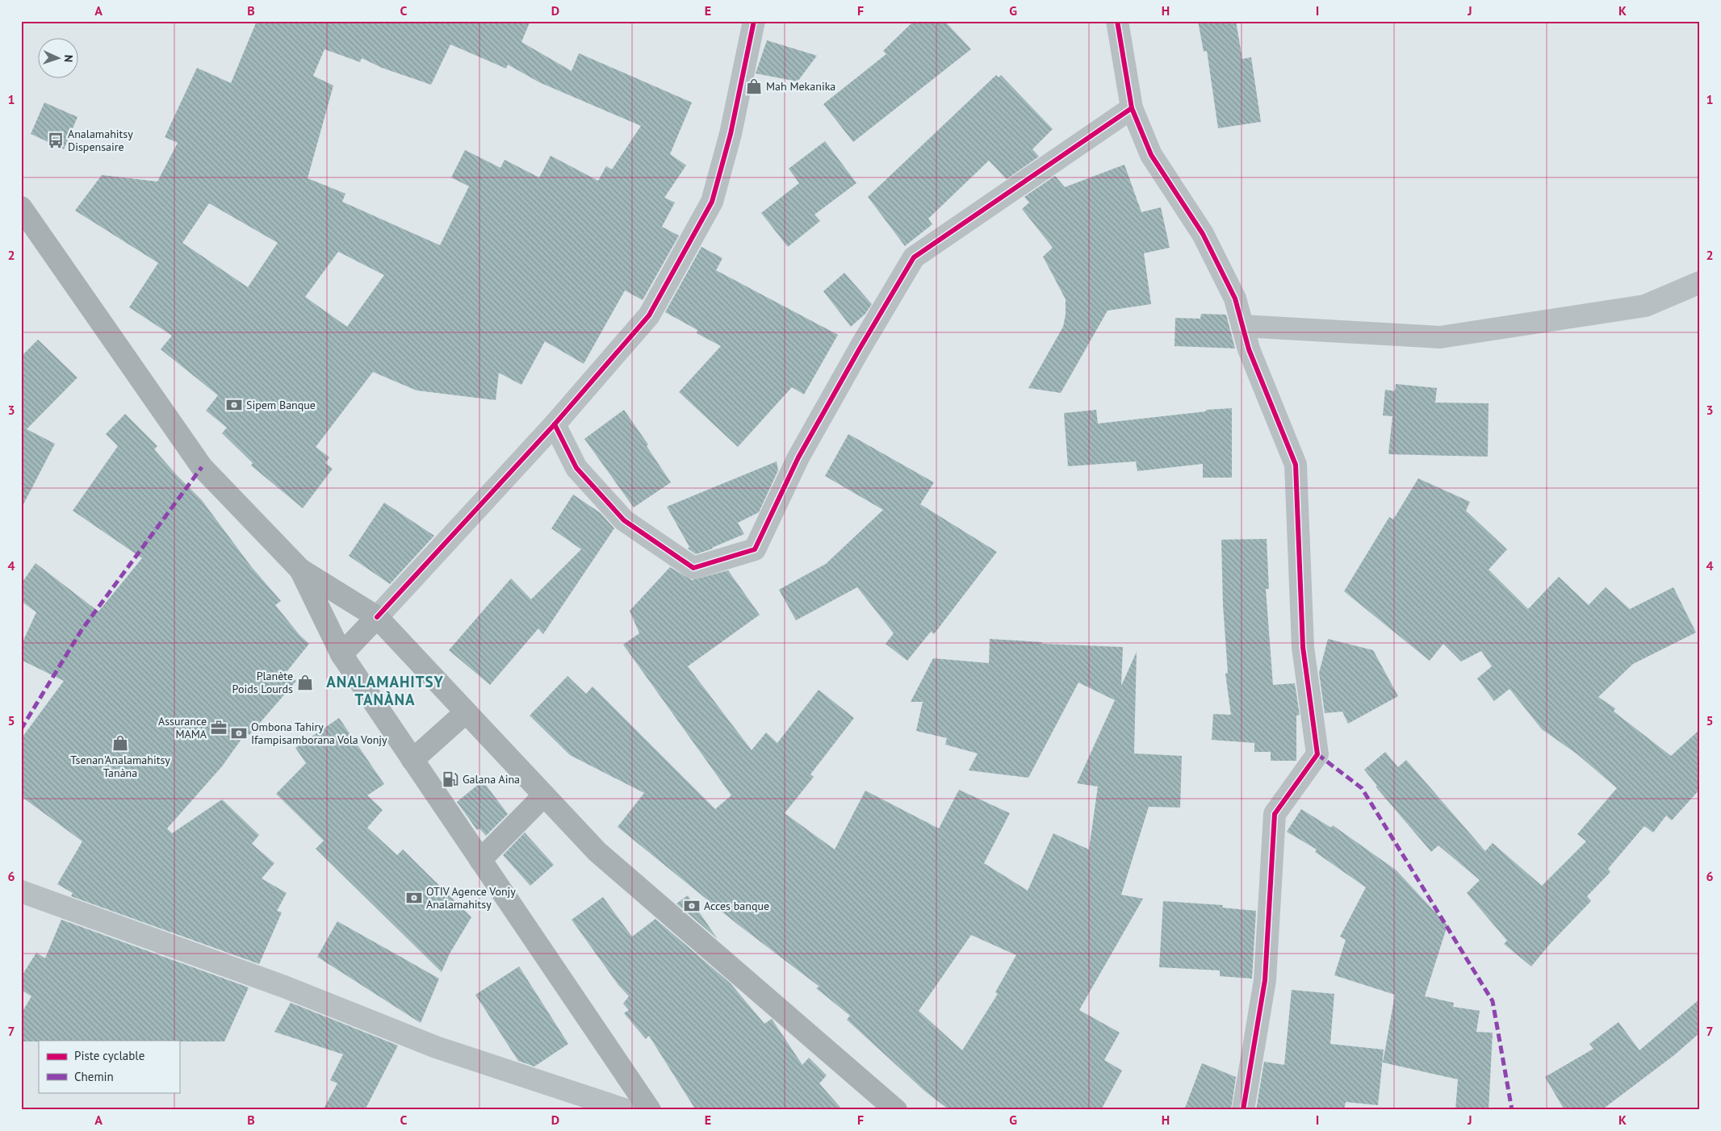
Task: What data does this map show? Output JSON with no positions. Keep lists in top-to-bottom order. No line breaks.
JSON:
{"districts":["ANALAMAHITSY TANÀNA"],"places":{"shop":["Mah Mekanika","Planète Poids Lourds","Tsenan'Analamahitsy Tanàna"],"bus stop":["Analamahitsy Dispensaire"],"bank":["Sipem Banque","Ombona Tahiry Ifampisamborana Vola Vonjy","OTIV Agence Vonjy Analamahitsy","Acces banque"],"office":["Assurance MAMA"],"fuel station":["Galana Aina"]},"legend":["Piste cyclable","Chemin"],"north":"right","grid":{"columns":["A","B","C","D","E","F","G","H","I","J","K"],"rows":["1","2","3","4","5","6","7"]}}
